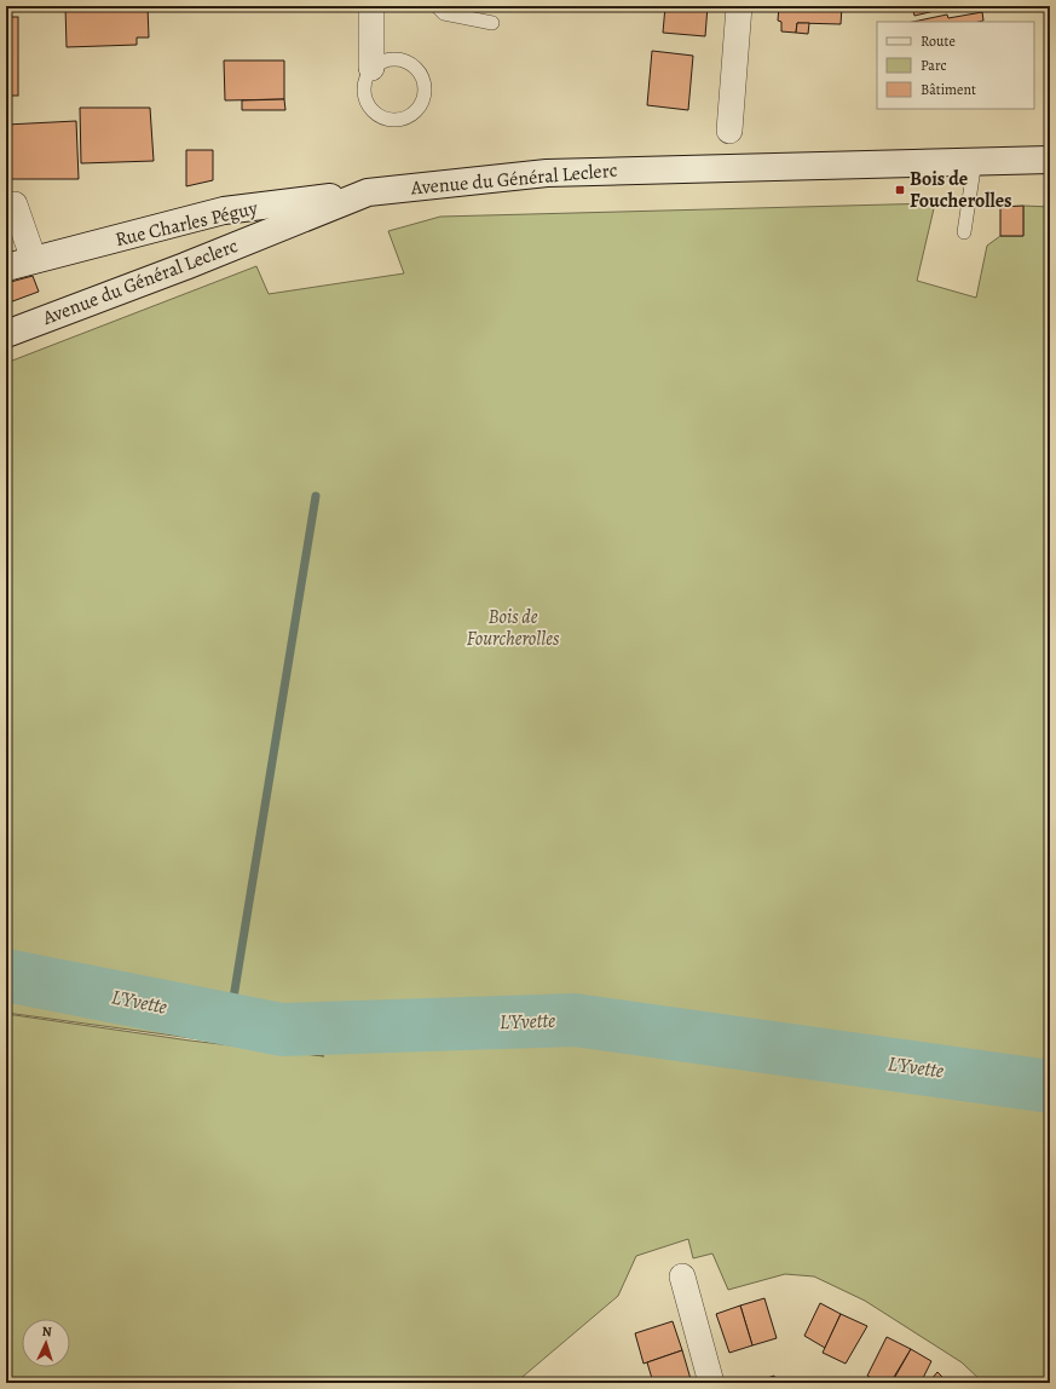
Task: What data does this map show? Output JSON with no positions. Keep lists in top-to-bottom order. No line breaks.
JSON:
{"streets":{"main road":["Avenue du Général Leclerc","Rue Charles Péguy"]},"crossings":[["Avenue du Général Leclerc","Rue Charles Péguy"]],"water":["L'Yvette"],"parks":["Bois de Fourcherolles"],"places":{"transit":["Bois de Foucherolles"]},"legend":["Route","Parc","Bâtiment"],"north":"top"}
